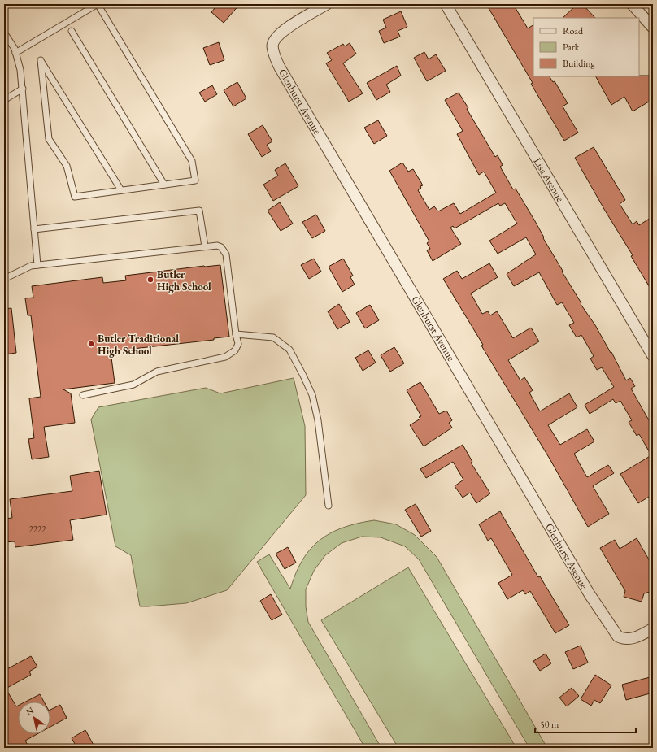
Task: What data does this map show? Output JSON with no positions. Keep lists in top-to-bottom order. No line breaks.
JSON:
{"streets":{"street":["Glenhurst Avenue","Lisa Avenue"]},"places":["Butler High School","Butler Traditional High School"],"house_numbers":["2222"],"legend":["Road","Park","Building"],"scale_bar":"50 m","north":"top left"}
